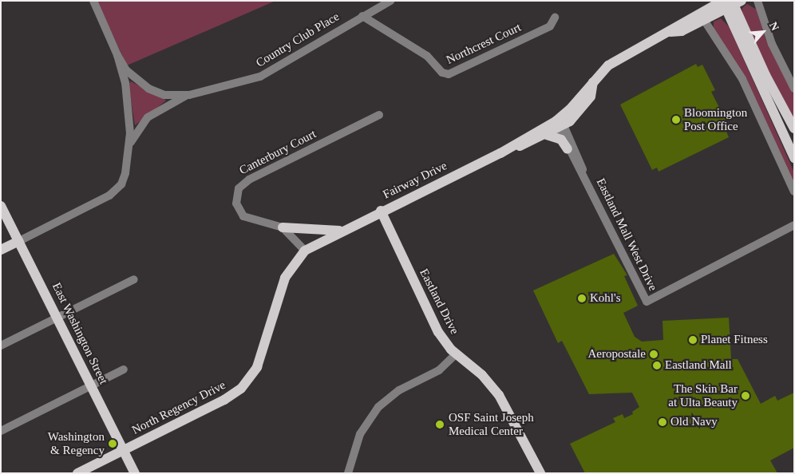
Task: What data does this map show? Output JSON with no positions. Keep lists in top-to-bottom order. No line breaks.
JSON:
{"streets":{"main road":["Fairway Drive","Eastland Drive","East Washington Street","North Regency Drive"],"street":["Country Club Place","Northcrest Court","Canterbury Court","Eastland Mall West Drive"]},"crossings":[["Country Club Place","Northcrest Court"],["Country Club Place","East Washington Street"],["Fairway Drive","Eastland Mall West Drive"],["Fairway Drive","Eastland Drive"],["Fairway Drive","North Regency Drive"],["East Washington Street","North Regency Drive"]],"places":["Bloomington Post Office","Kohl's","Planet Fitness","Aeropostale","Eastland Mall","The Skin Bar at Ulta Beauty","Old Navy","OSF Saint Joseph Medical Center","Washington & Regency"],"north":"top right"}
